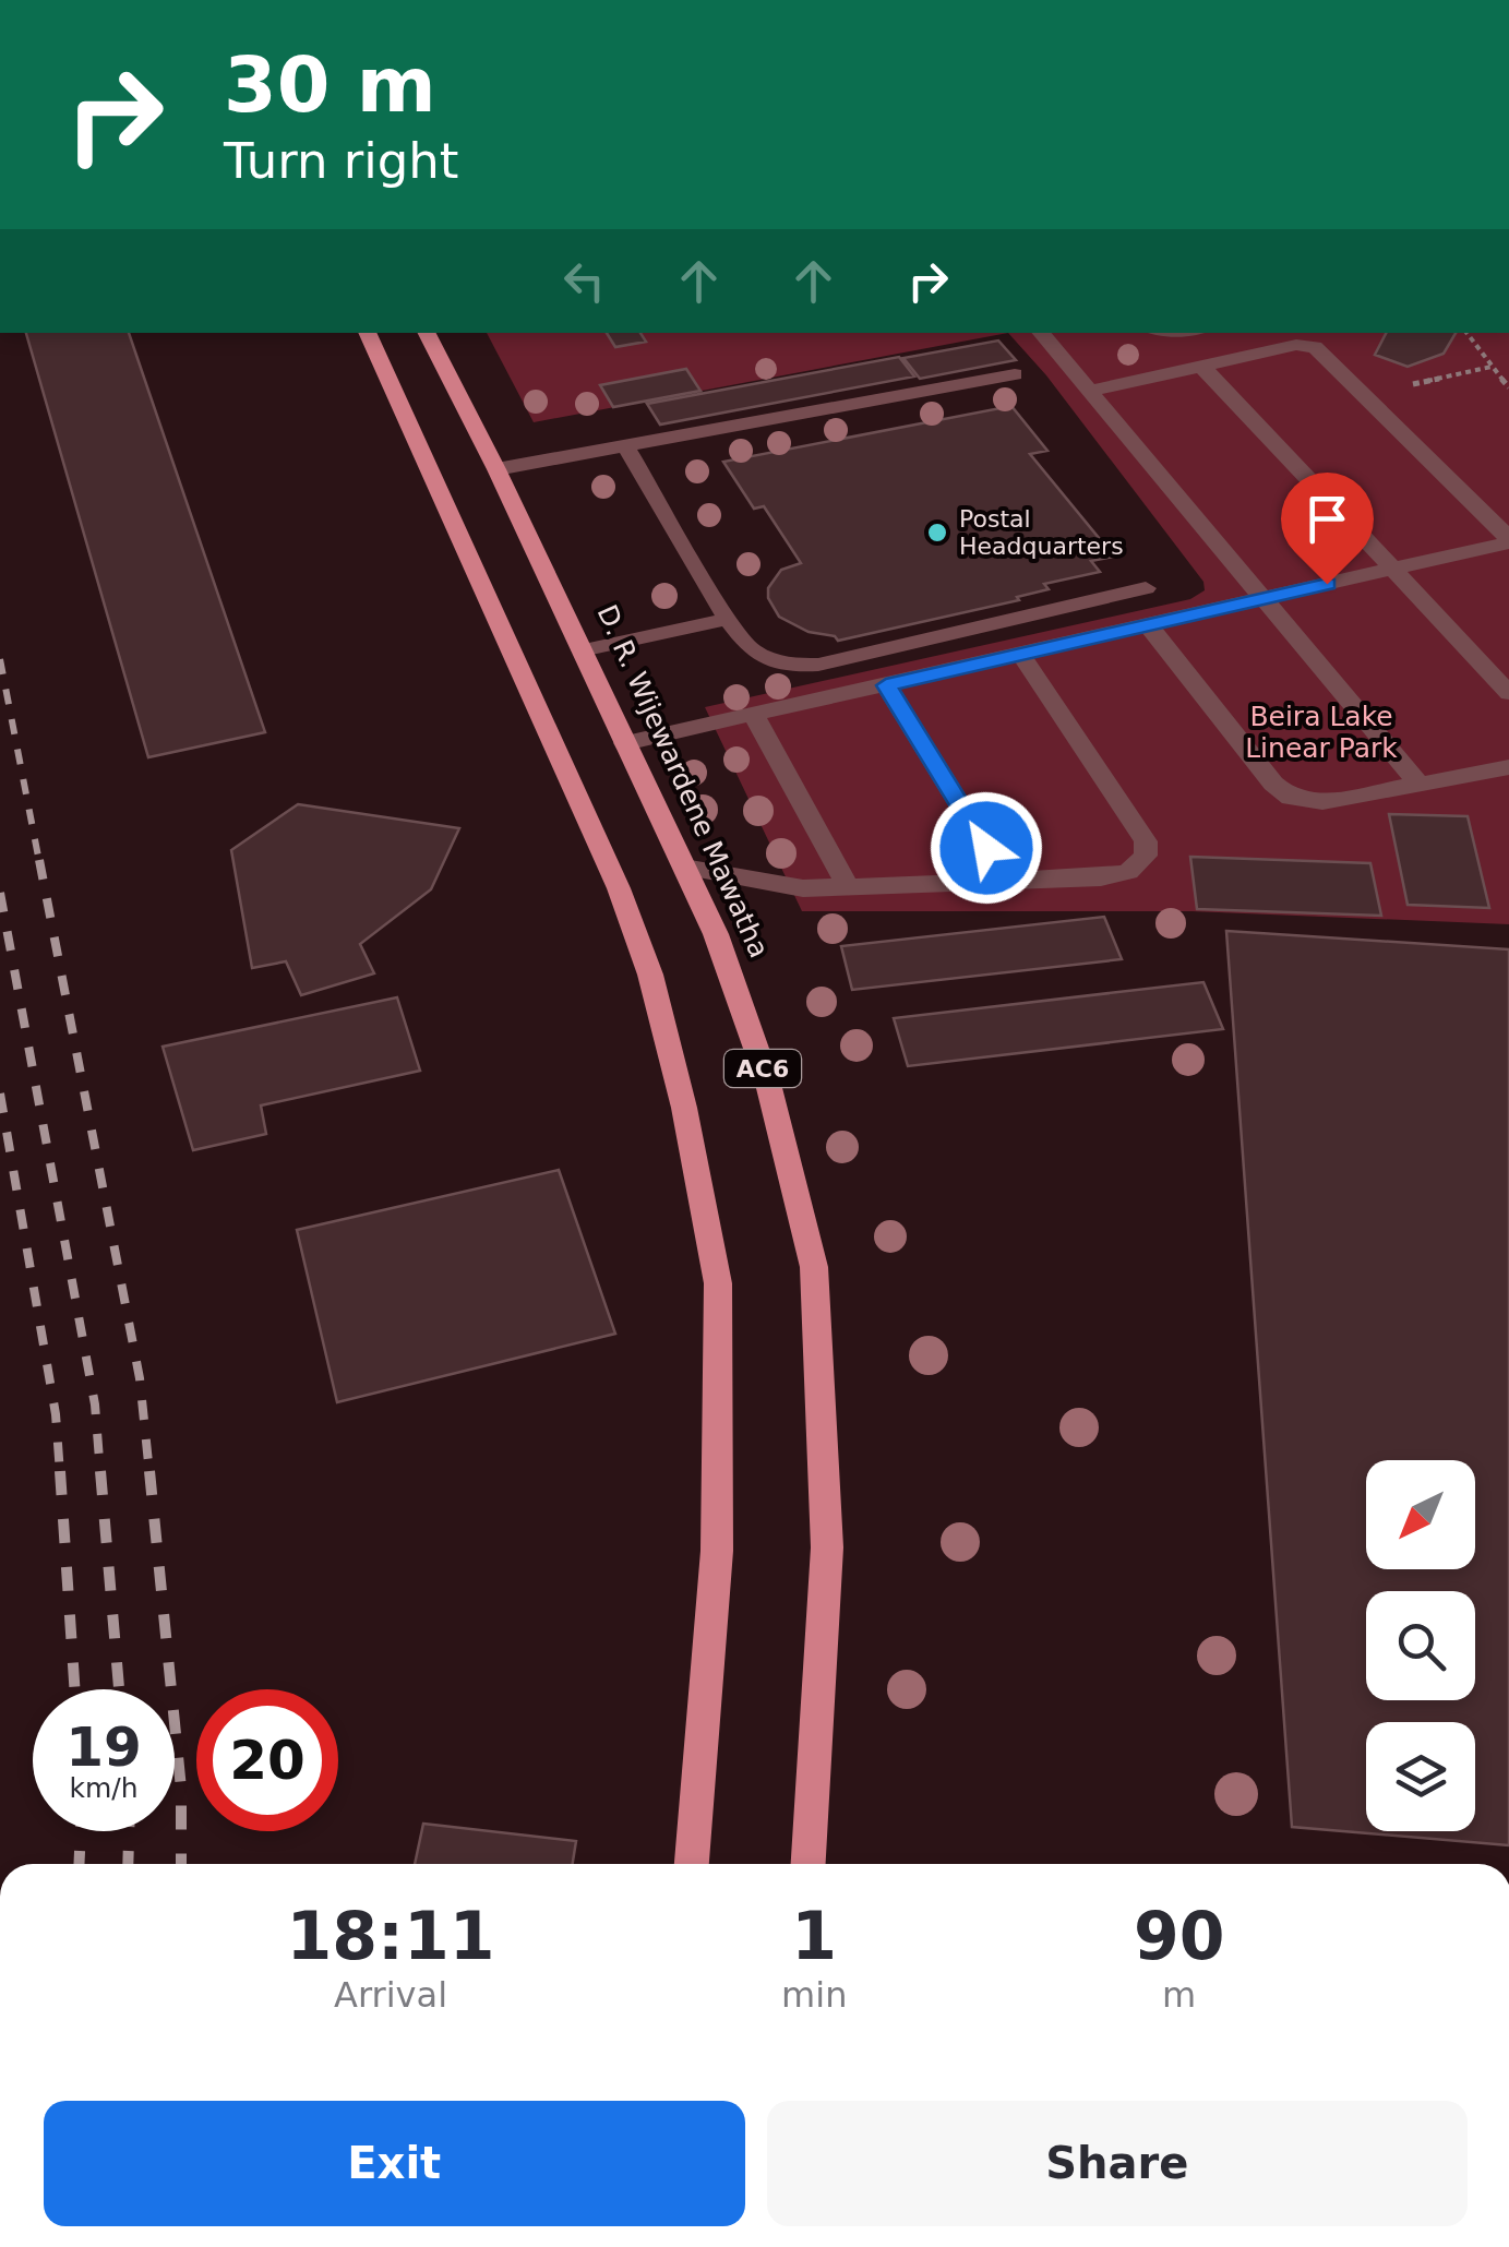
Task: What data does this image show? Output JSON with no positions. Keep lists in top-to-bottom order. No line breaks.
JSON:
{"streets":{"main road":["D. R. Wijewardene Mawatha","AC6"]},"parks":["Beira Lake Linear Park"],"places":["Postal Headquarters"],"north":"bottom left","page":{"turn":["30 m","Turn right"],"speed":"19 km/h","limit":"20","eta":["18:11","Arrival","1","min","90","m"],"buttons":["Exit","Share"]}}
